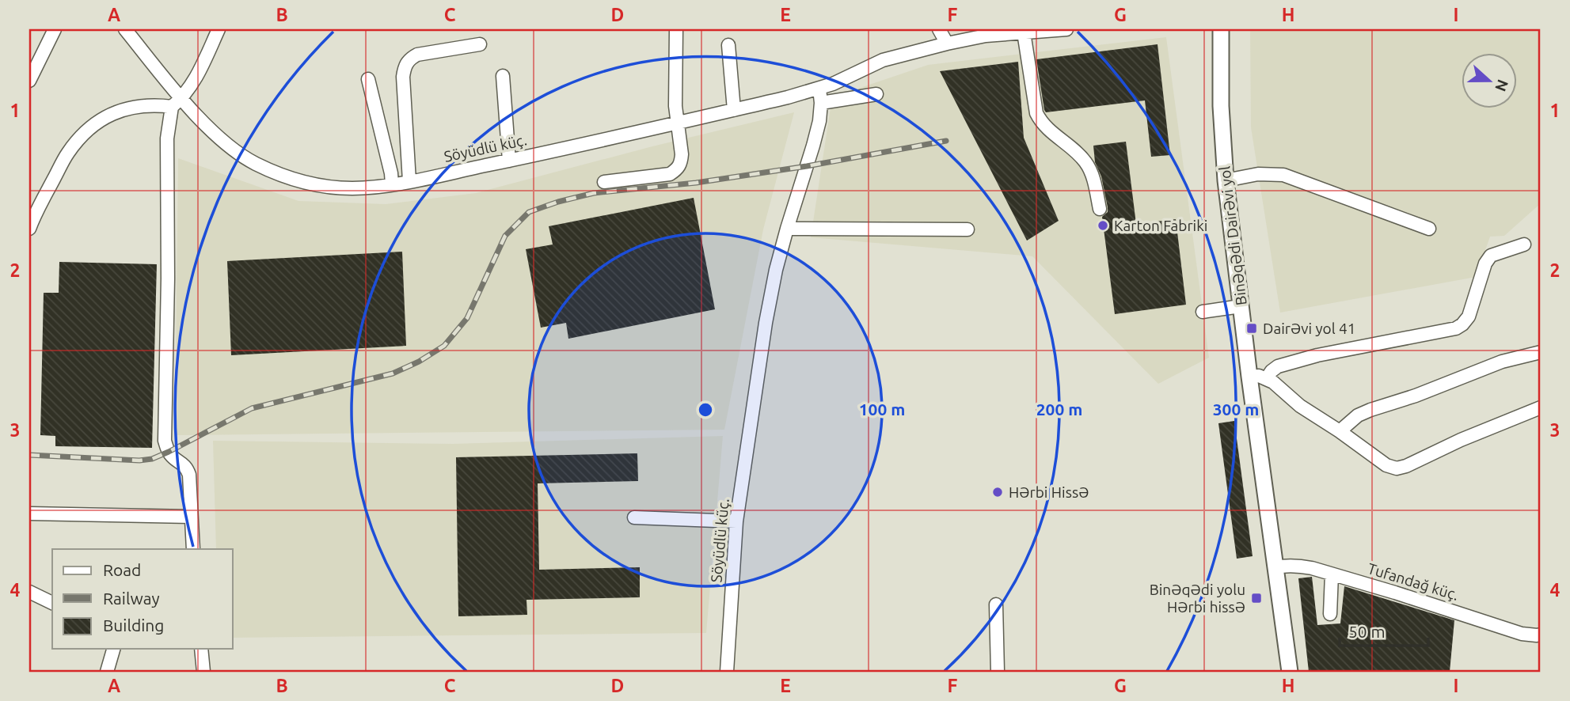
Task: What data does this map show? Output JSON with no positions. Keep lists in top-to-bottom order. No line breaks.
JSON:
{"streets":{"main road":["Binəqədi Dairəvi yol"],"street":["Söyüdlü küç.","Tufandağ küç."]},"crossings":[["Binəqədi Dairəvi yol","Tufandağ küç."]],"places":{"other":["Karton Fabriki","Hərbi Hissə"],"transit":["Dairəvi yol 41","Binəqədi yolu Hərbi hissə"]},"legend":["Road","Railway","Building"],"scale_bar":"50 m","north":"right","grid":{"columns":["A","B","C","D","E","F","G","H","I"],"rows":["1","2","3","4"]},"rings":["100 m","200 m","300 m"]}
